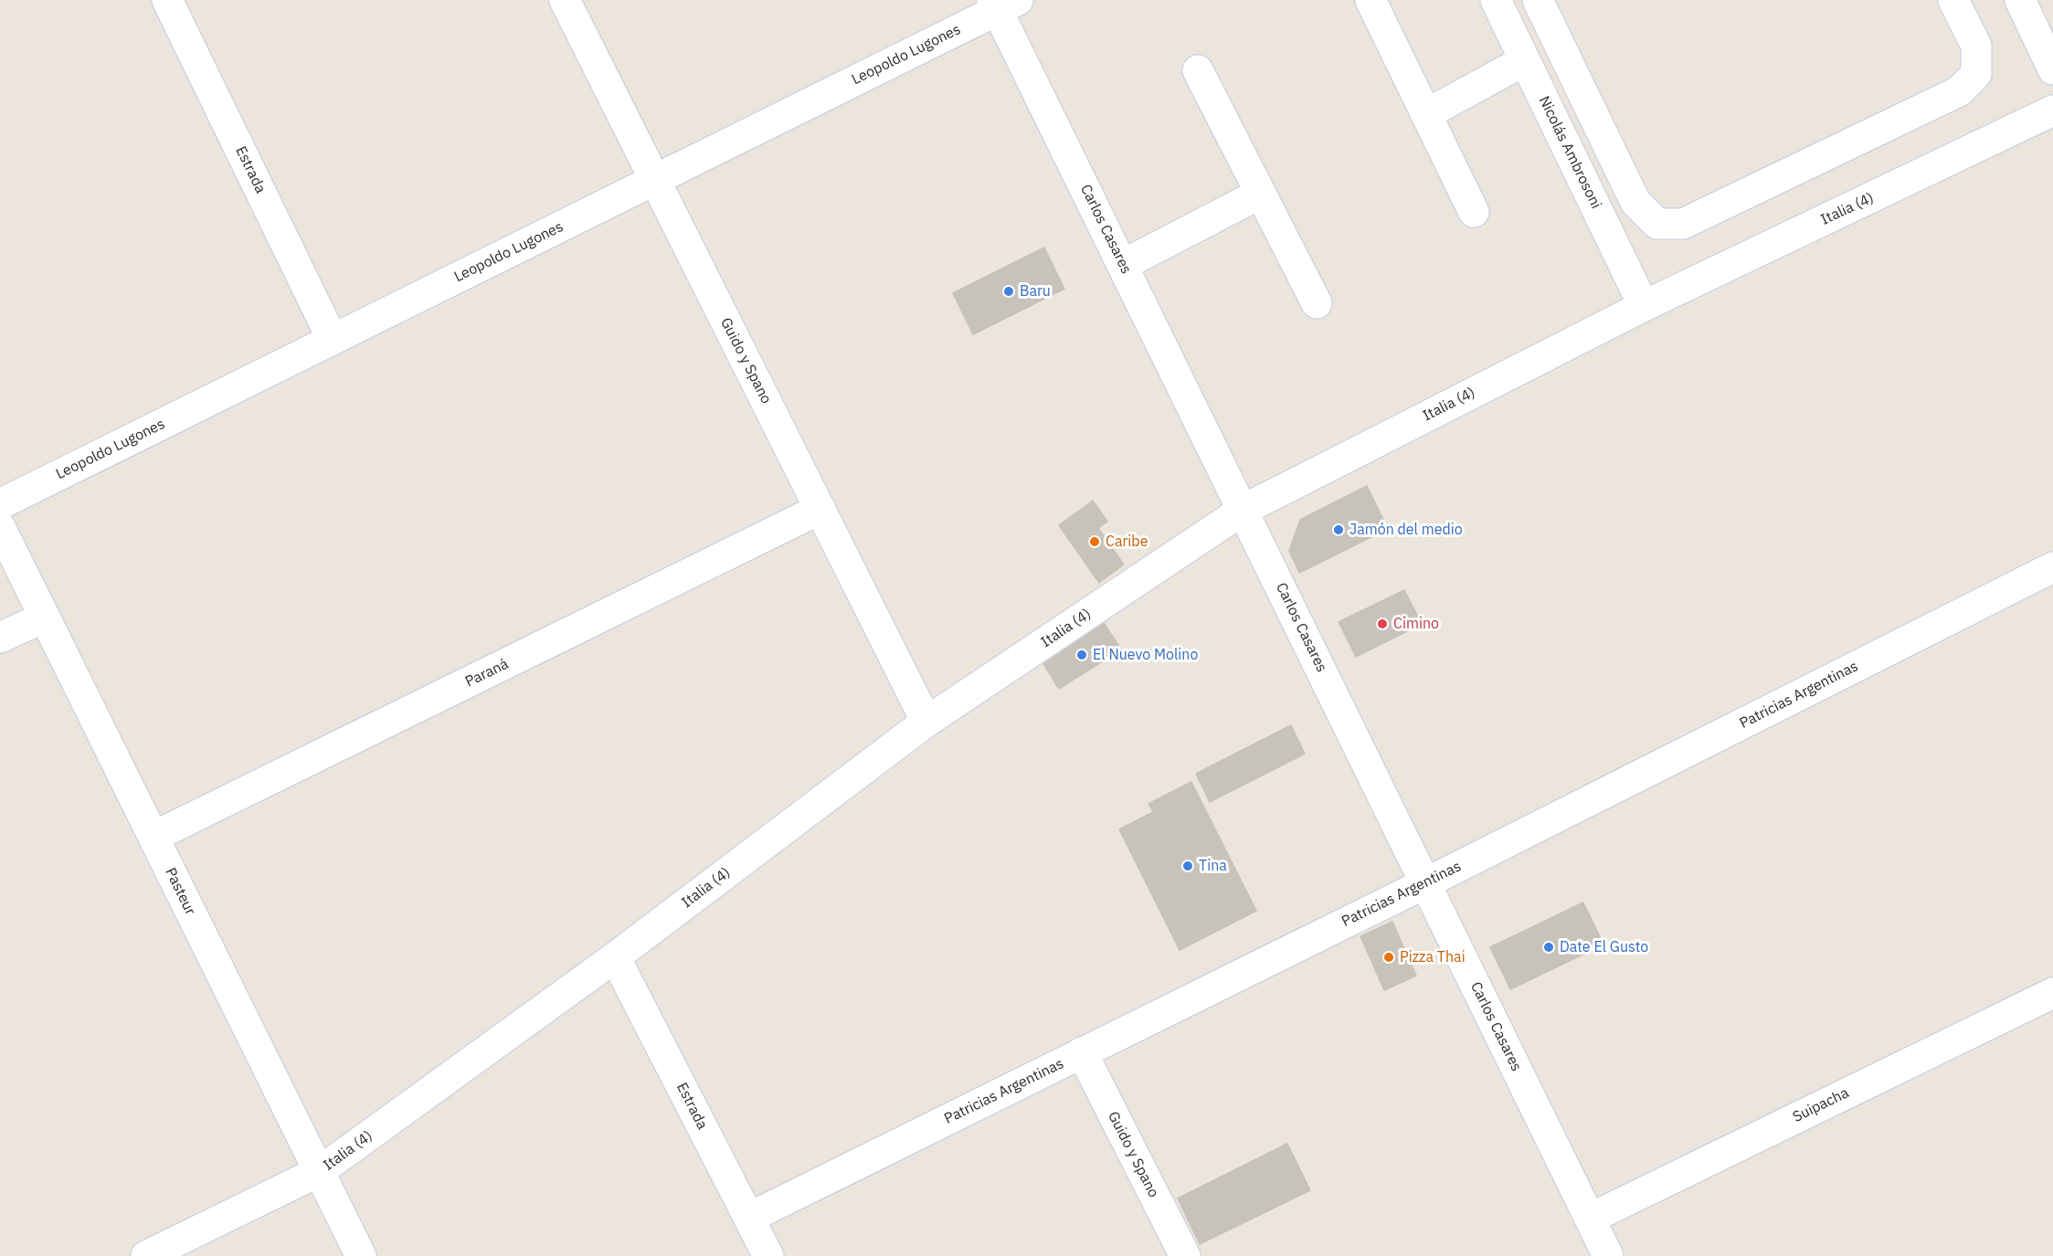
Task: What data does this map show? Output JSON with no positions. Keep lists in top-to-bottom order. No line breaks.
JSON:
{"streets":{"street":["Leopoldo Lugones","Nicolás Ambrosoni","Estrada","Italia (4)","Carlos Casares","Guido y Spano","Paraná","Patricias Argentinas","Pasteur","Suipacha"]},"crossings":[["Leopoldo Lugones","Estrada"],["Leopoldo Lugones","Carlos Casares"],["Leopoldo Lugones","Guido y Spano"],["Nicolás Ambrosoni","Italia (4)"],["Estrada","Italia (4)"],["Estrada","Patricias Argentinas"],["Italia (4)","Carlos Casares"],["Italia (4)","Guido y Spano"],["Italia (4)","Pasteur"],["Carlos Casares","Patricias Argentinas"],["Carlos Casares","Suipacha"],["Guido y Spano","Paraná"],["Guido y Spano","Patricias Argentinas"],["Paraná","Pasteur"]],"places":["Baru","Jamón del medio","Caribe","Cimino","El Nuevo Molino","Tina","Date El Gusto","Pizza Thai"]}
